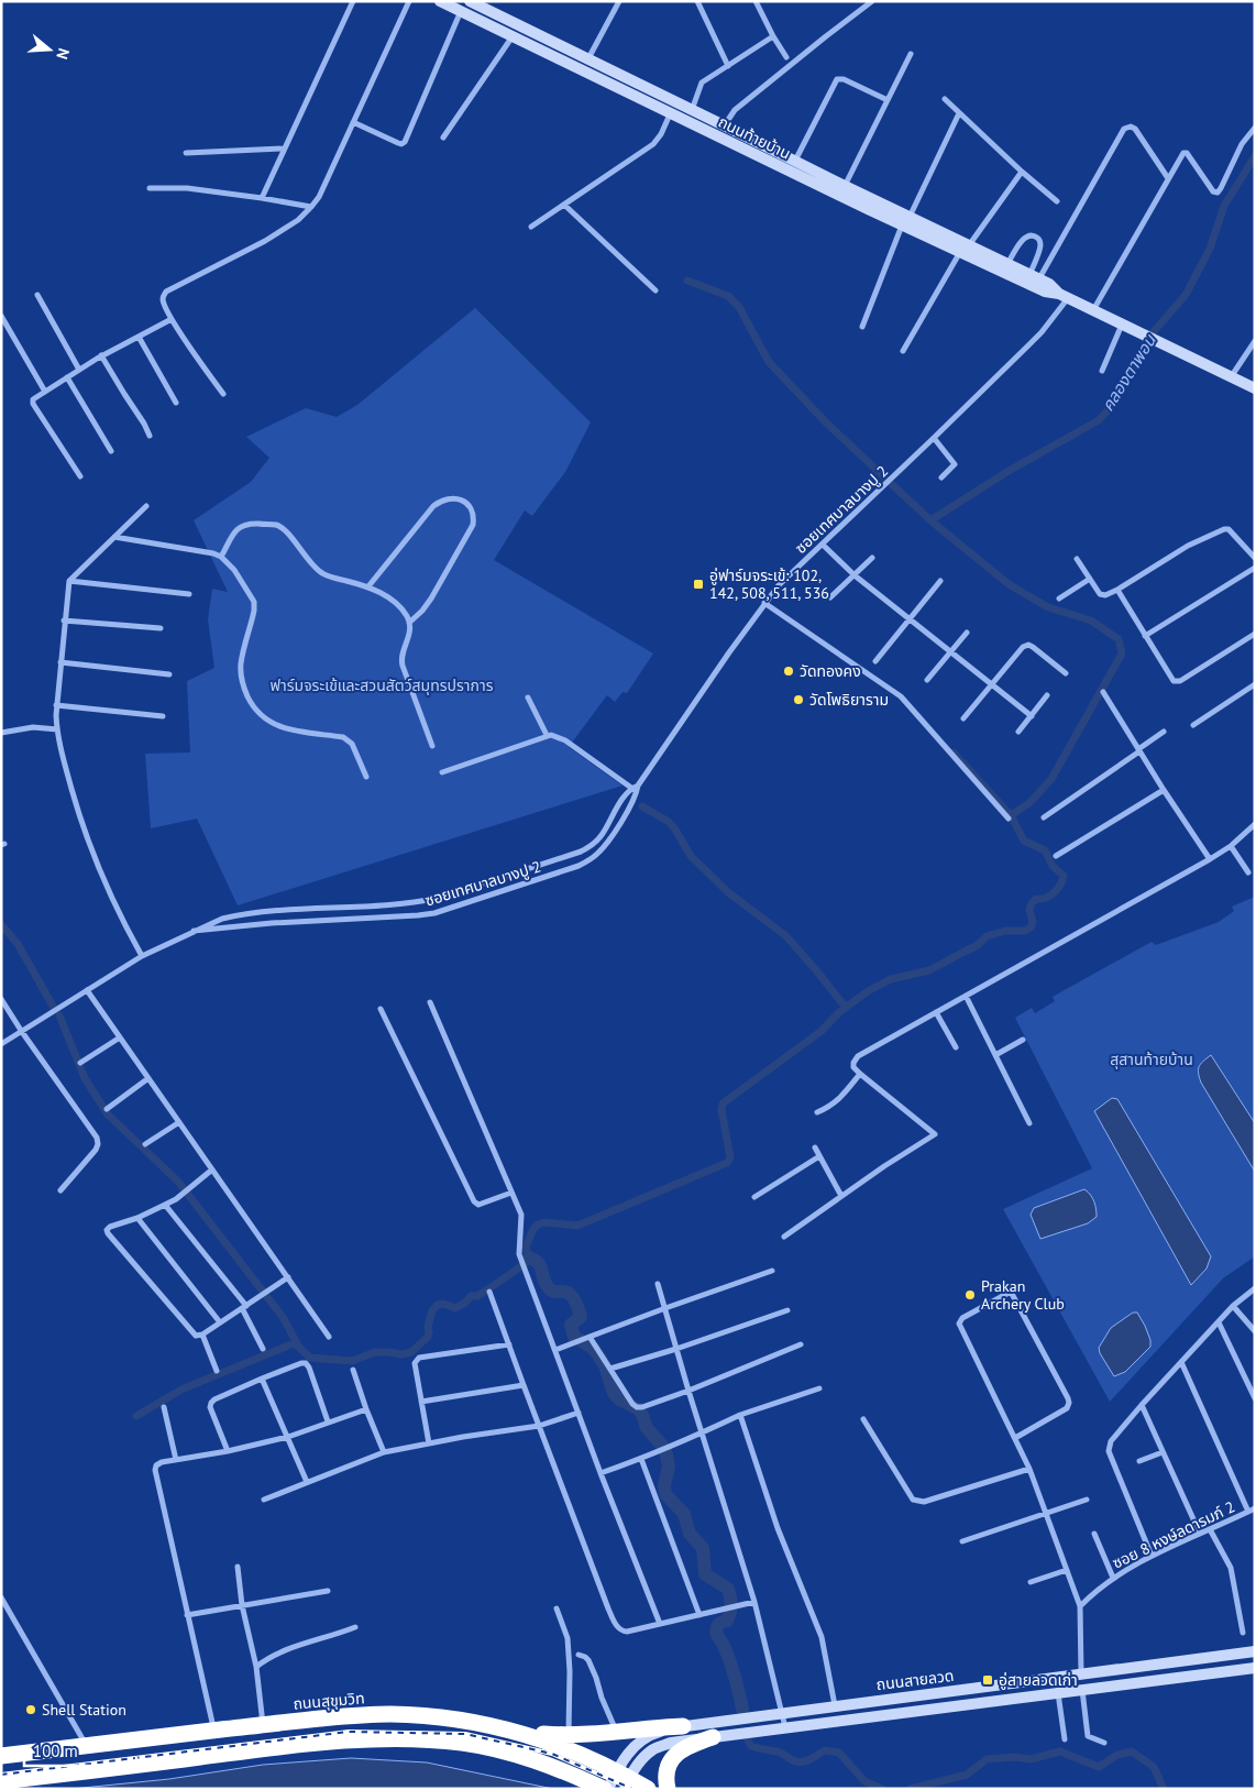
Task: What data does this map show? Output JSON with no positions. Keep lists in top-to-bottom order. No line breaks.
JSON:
{"streets":{"highway":["ถนนสุขุมวิท"],"street":["ถนนท้ายบ้าน","ซอยเทศบาลบางปู 2","ซอย 8 หงษ์ลดารมภ์ 2","ถนนสายลวด"]},"crossings":[["ถนนท้ายบ้าน","ซอยเทศบาลบางปู 2"],["ถนนสายลวด","ถนนสุขุมวิท"]],"water":["คลองตาพอน"],"parks":["ฟาร์มจระเข้และสวนสัตว์สมุทรปราการ","สุสานท้ายบ้าน"],"places":{"transit":["อู่ฟาร์มจระเข้: 102, 142, 508, 511, 536","อู่สายลวดเก่า"],"other":["วัดทองคง","วัดโพธิยาราม","Prakan Archery Club","Shell Station"]},"scale_bar":"100 m","north":"right"}
